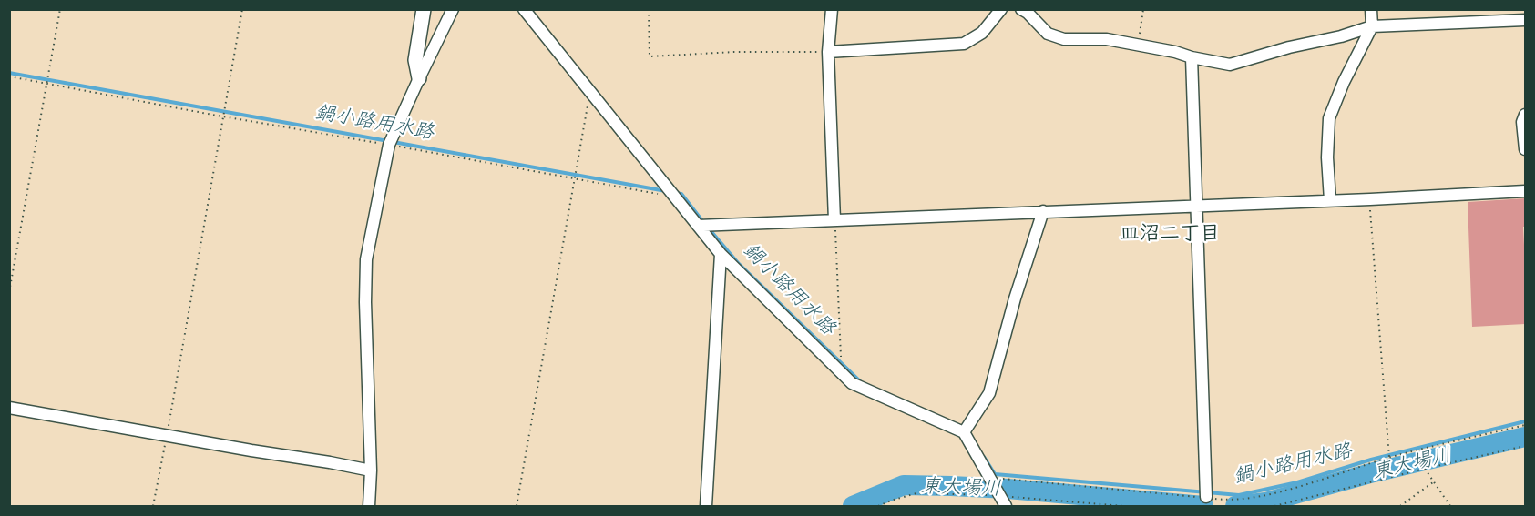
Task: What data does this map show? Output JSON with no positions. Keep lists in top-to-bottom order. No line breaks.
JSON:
{"districts":["皿沼二丁目"],"water":["鍋小路用水路","東大場川"]}
